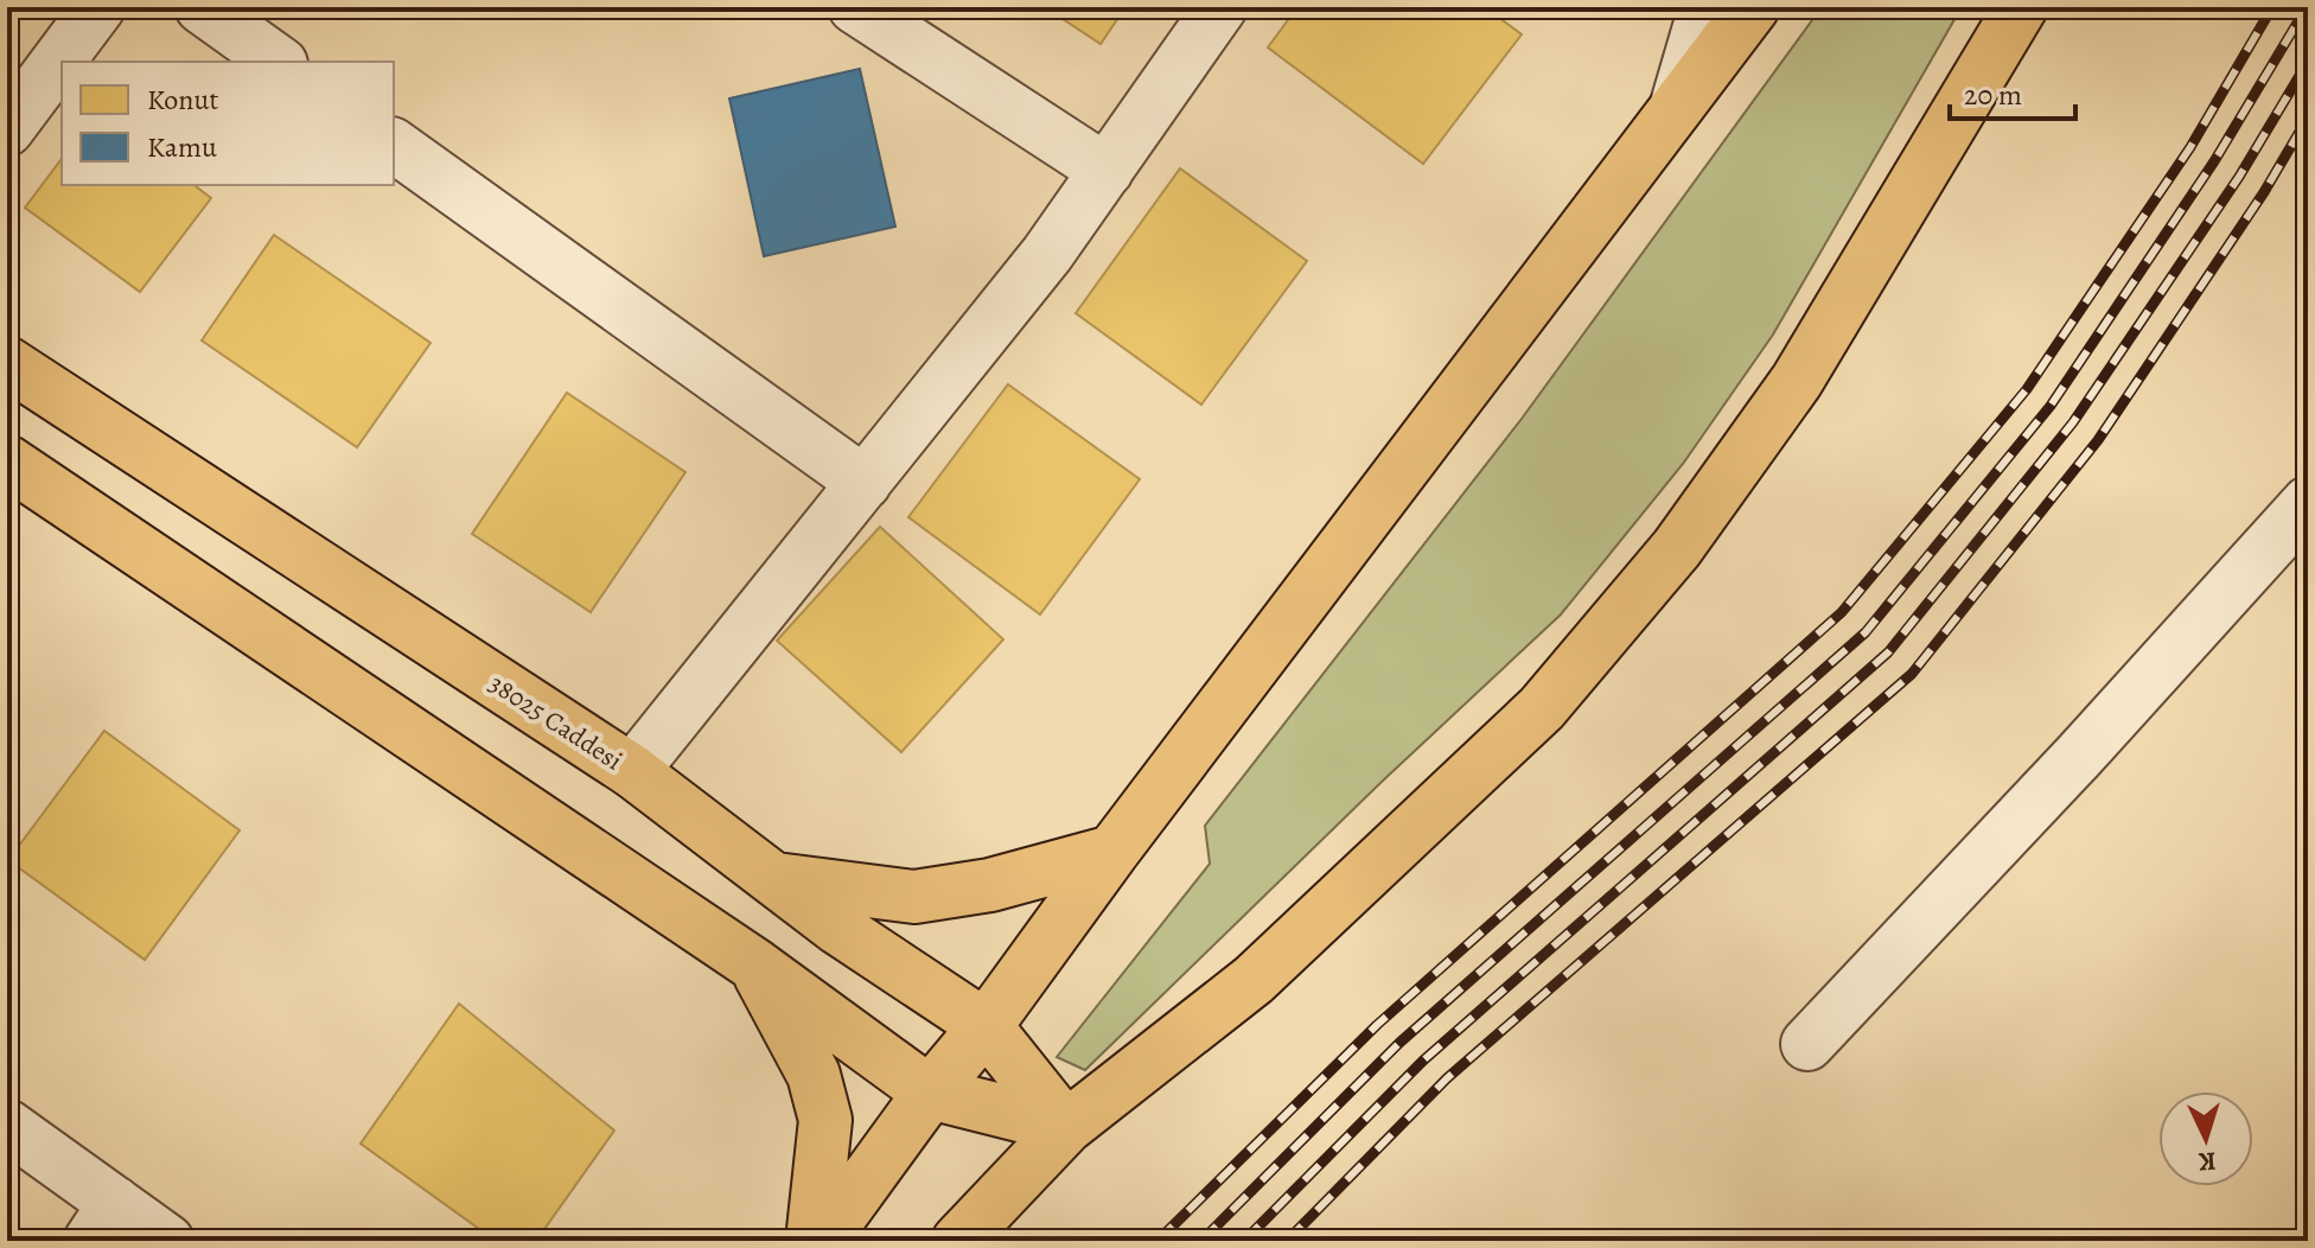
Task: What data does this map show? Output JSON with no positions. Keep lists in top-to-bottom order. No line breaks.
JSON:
{"streets":{"main road":["38025 Caddesi"]},"legend":["Konut","Kamu"],"scale_bar":"20 m","north":"bottom"}
